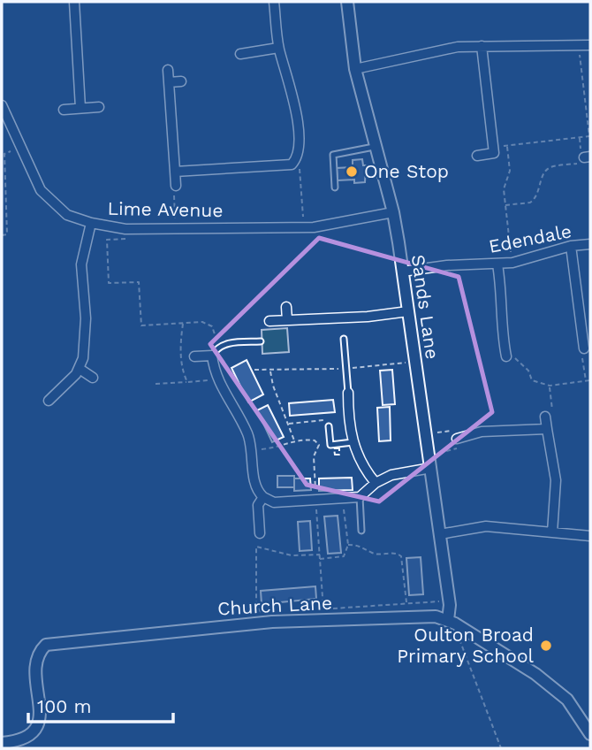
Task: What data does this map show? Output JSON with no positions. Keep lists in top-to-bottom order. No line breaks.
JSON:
{"streets":{"street":["Lime Avenue","Edendale","Sands Lane","Church Lane"]},"crossings":[["Lime Avenue","Sands Lane"],["Edendale","Sands Lane"],["Sands Lane","Church Lane"]],"places":["One Stop","Oulton Broad Primary School"],"scale_bar":"100 m"}
